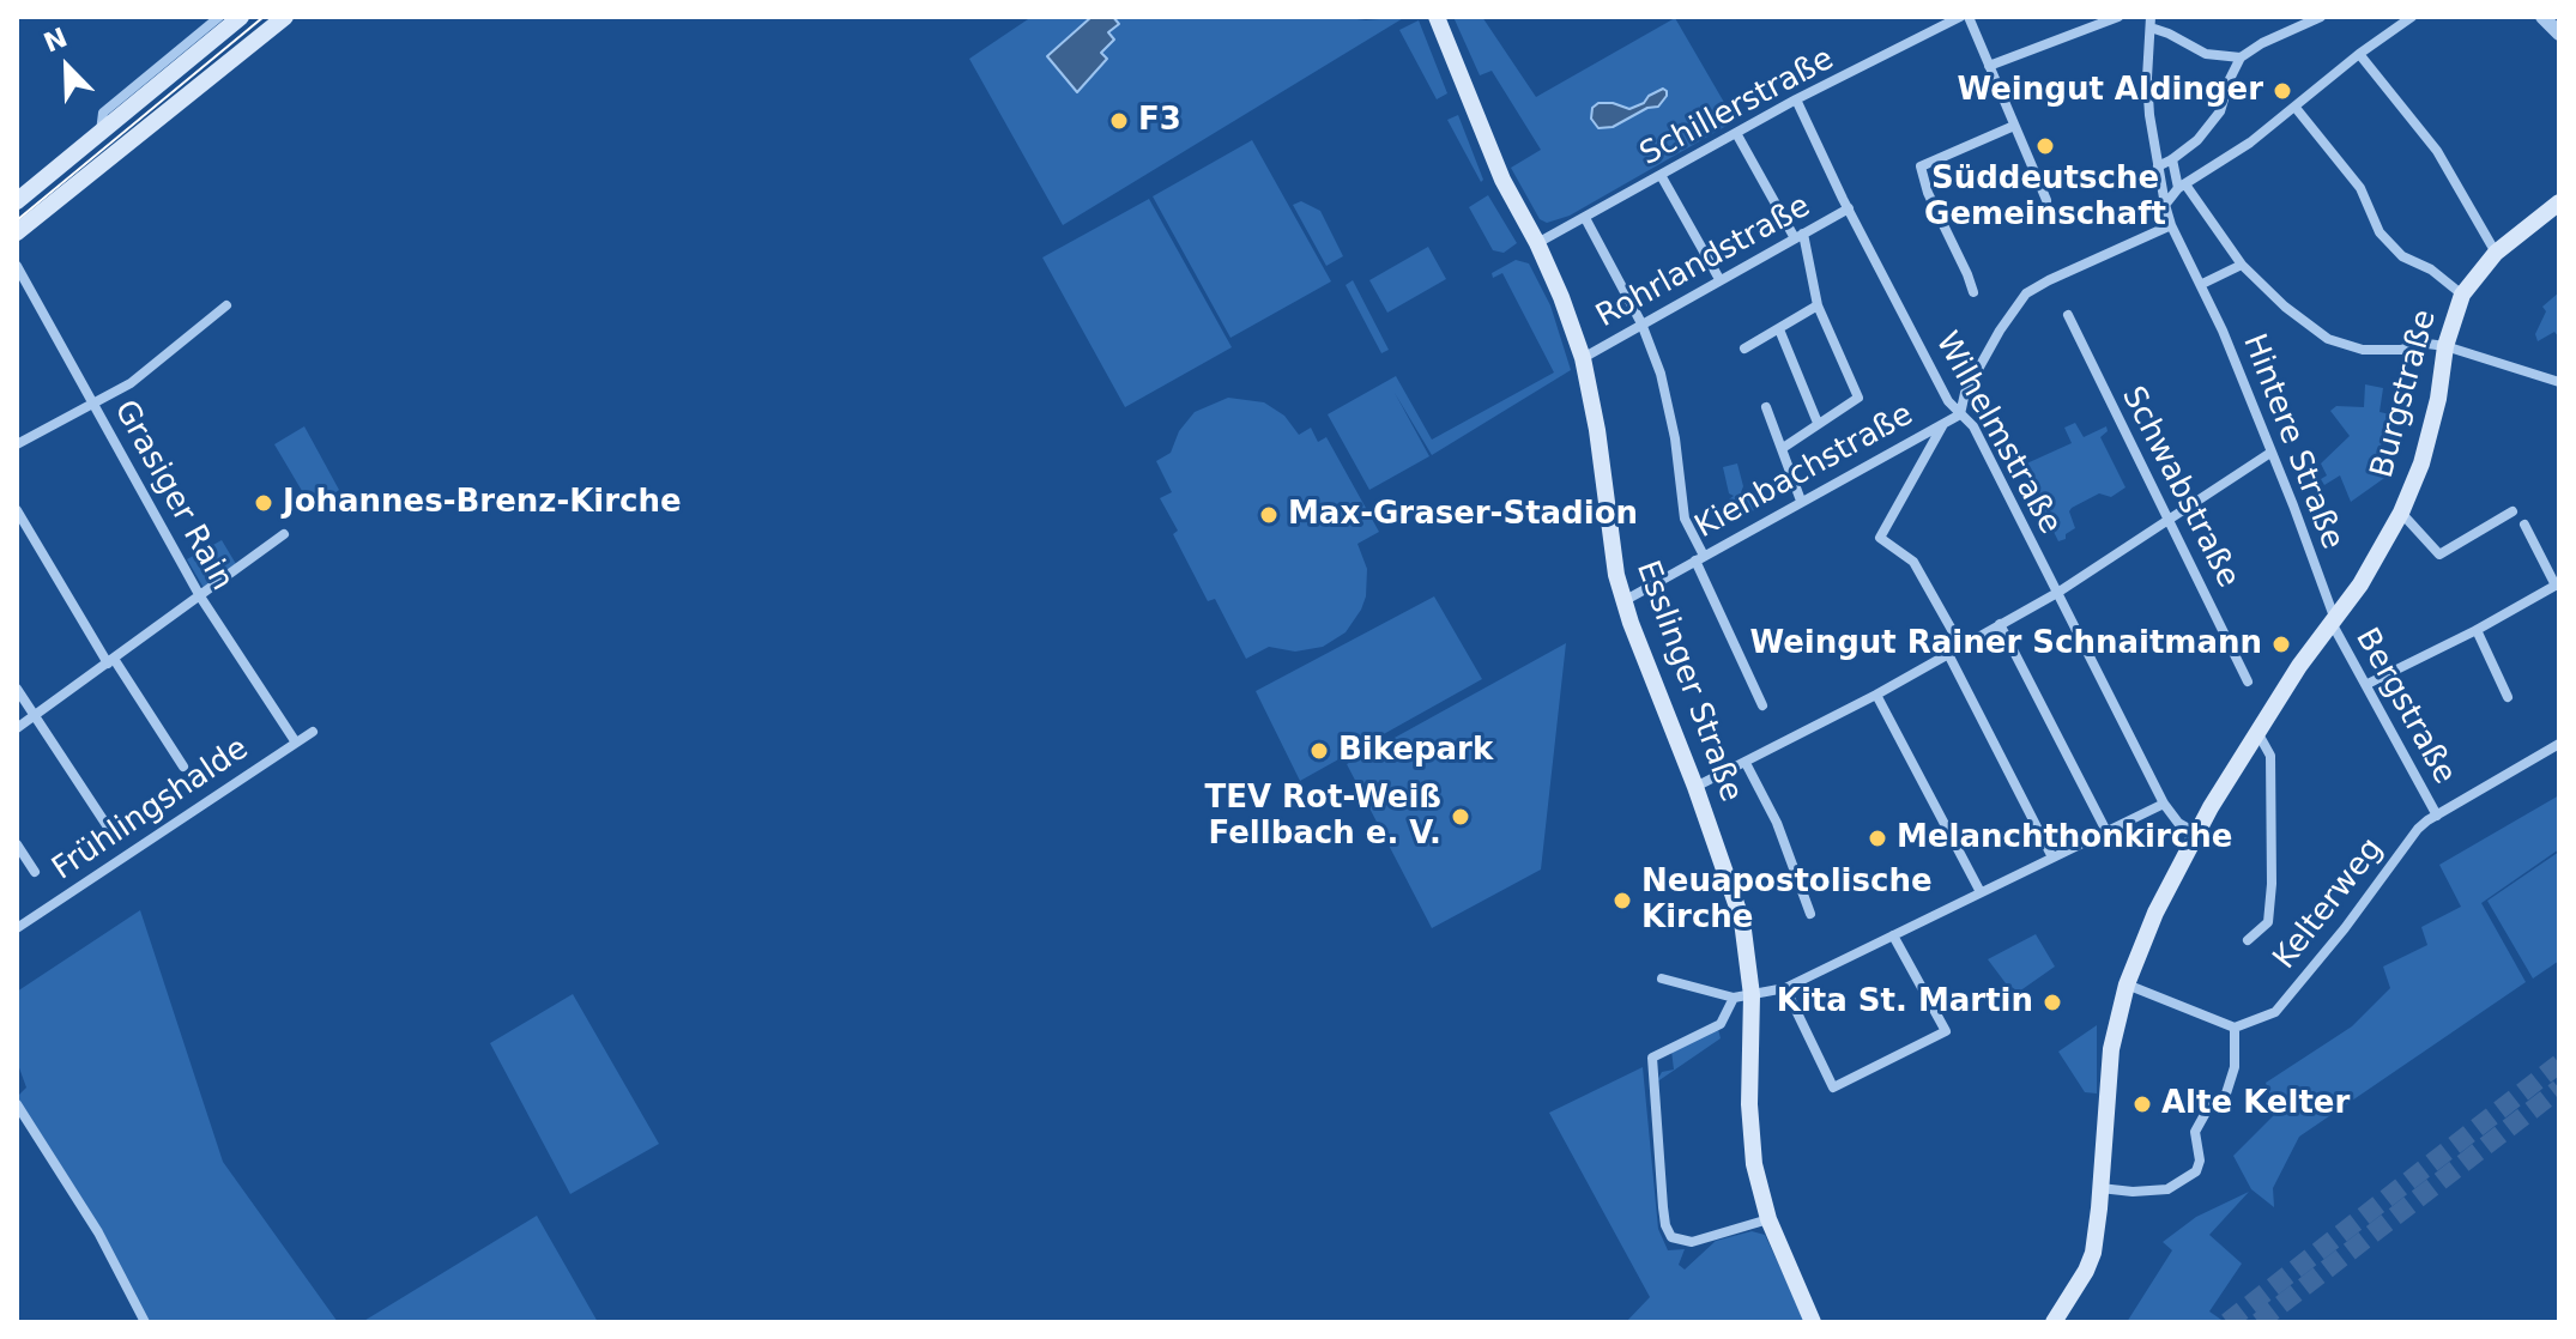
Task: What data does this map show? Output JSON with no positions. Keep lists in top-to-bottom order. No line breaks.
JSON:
{"streets":{"main road":["Burgstraße","Esslinger Straße"],"street":["Schillerstraße","Rohrlandstraße","Wilhelmstraße","Hintere Straße","Kienbachstraße","Schwabstraße","Grasiger Rain","Bergstraße","Frühlingshalde","Kelterweg"]},"crossings":[["Schillerstraße","Wilhelmstraße"],["Schillerstraße","Esslinger Straße"],["Rohrlandstraße","Wilhelmstraße"],["Rohrlandstraße","Esslinger Straße"],["Burgstraße","Wilhelmstraße"],["Burgstraße","Hintere Straße"],["Burgstraße","Bergstraße"],["Wilhelmstraße","Kienbachstraße"],["Hintere Straße","Bergstraße"],["Kienbachstraße","Esslinger Straße"],["Grasiger Rain","Frühlingshalde"],["Bergstraße","Kelterweg"]],"places":["Weingut Aldinger","F3","Süddeutsche Gemeinschaft","Johannes-Brenz-Kirche","Max-Graser-Stadion","Weingut Rainer Schnaitmann","Bikepark","TEV Rot-Weiß Fellbach e. V.","Melanchthonkirche","Neuapostolische Kirche","Kita St. Martin","Alte Kelter"],"north":"top left"}
